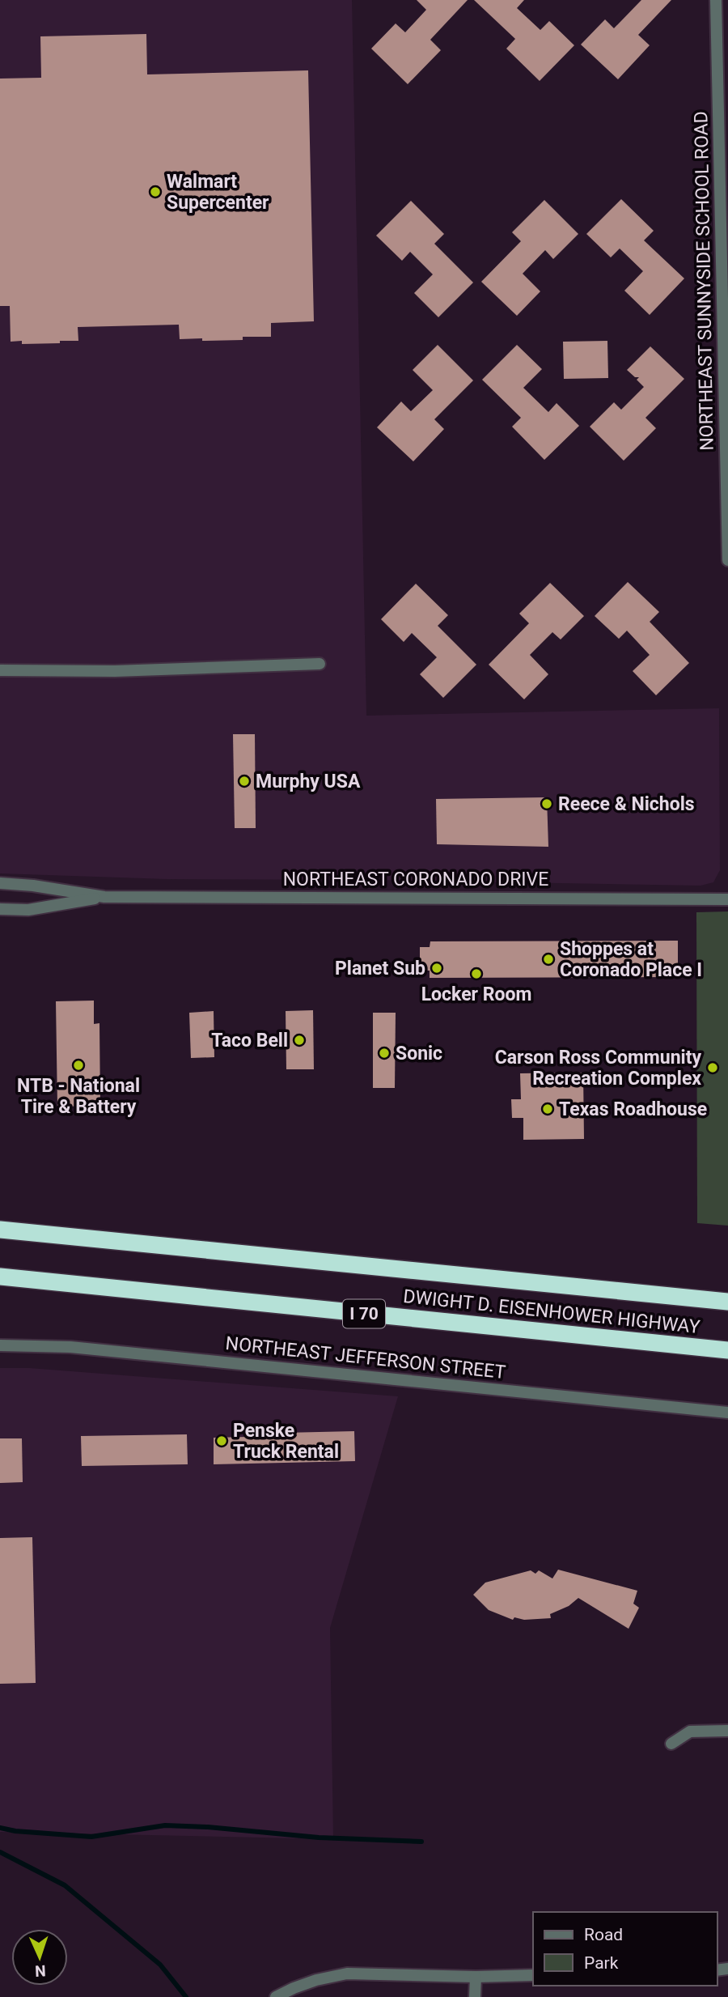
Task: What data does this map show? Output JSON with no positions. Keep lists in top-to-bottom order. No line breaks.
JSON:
{"streets":{"highway":["DWIGHT D. EISENHOWER HIGHWAY","I 70"],"street":["NORTHEAST SUNNYSIDE SCHOOL ROAD","NORTHEAST CORONADO DRIVE","NORTHEAST JEFFERSON STREET"]},"places":["Walmart Supercenter","Murphy USA","Reece & Nichols","Shoppes at Coronado Place I","Planet Sub","Locker Room","Taco Bell","Sonic","NTB - National Tire & Battery","Carson Ross Community Recreation Complex","Texas Roadhouse","Penske Truck Rental"],"legend":["Road","Park"],"north":"bottom"}
